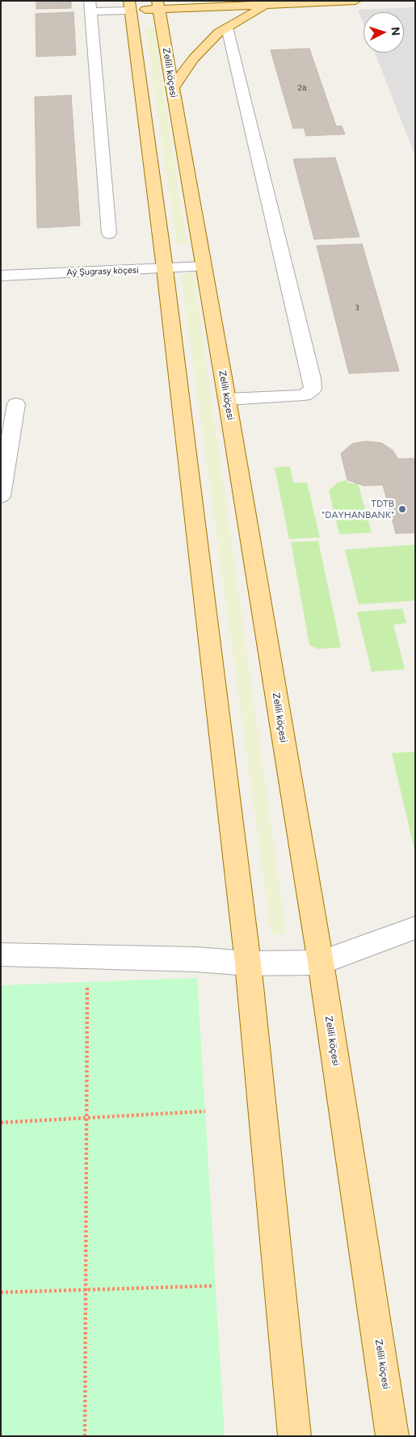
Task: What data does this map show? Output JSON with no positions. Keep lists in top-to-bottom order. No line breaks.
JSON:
{"streets":{"main road":["Zelili köçesi"],"street":["Aý Şugrasy köçesi"]},"crossings":[["Zelili köçesi","Aý Şugrasy köçesi"]],"places":["TDTB \"DAYHANBANK\""],"house_numbers":["2а","3"],"north":"right"}
